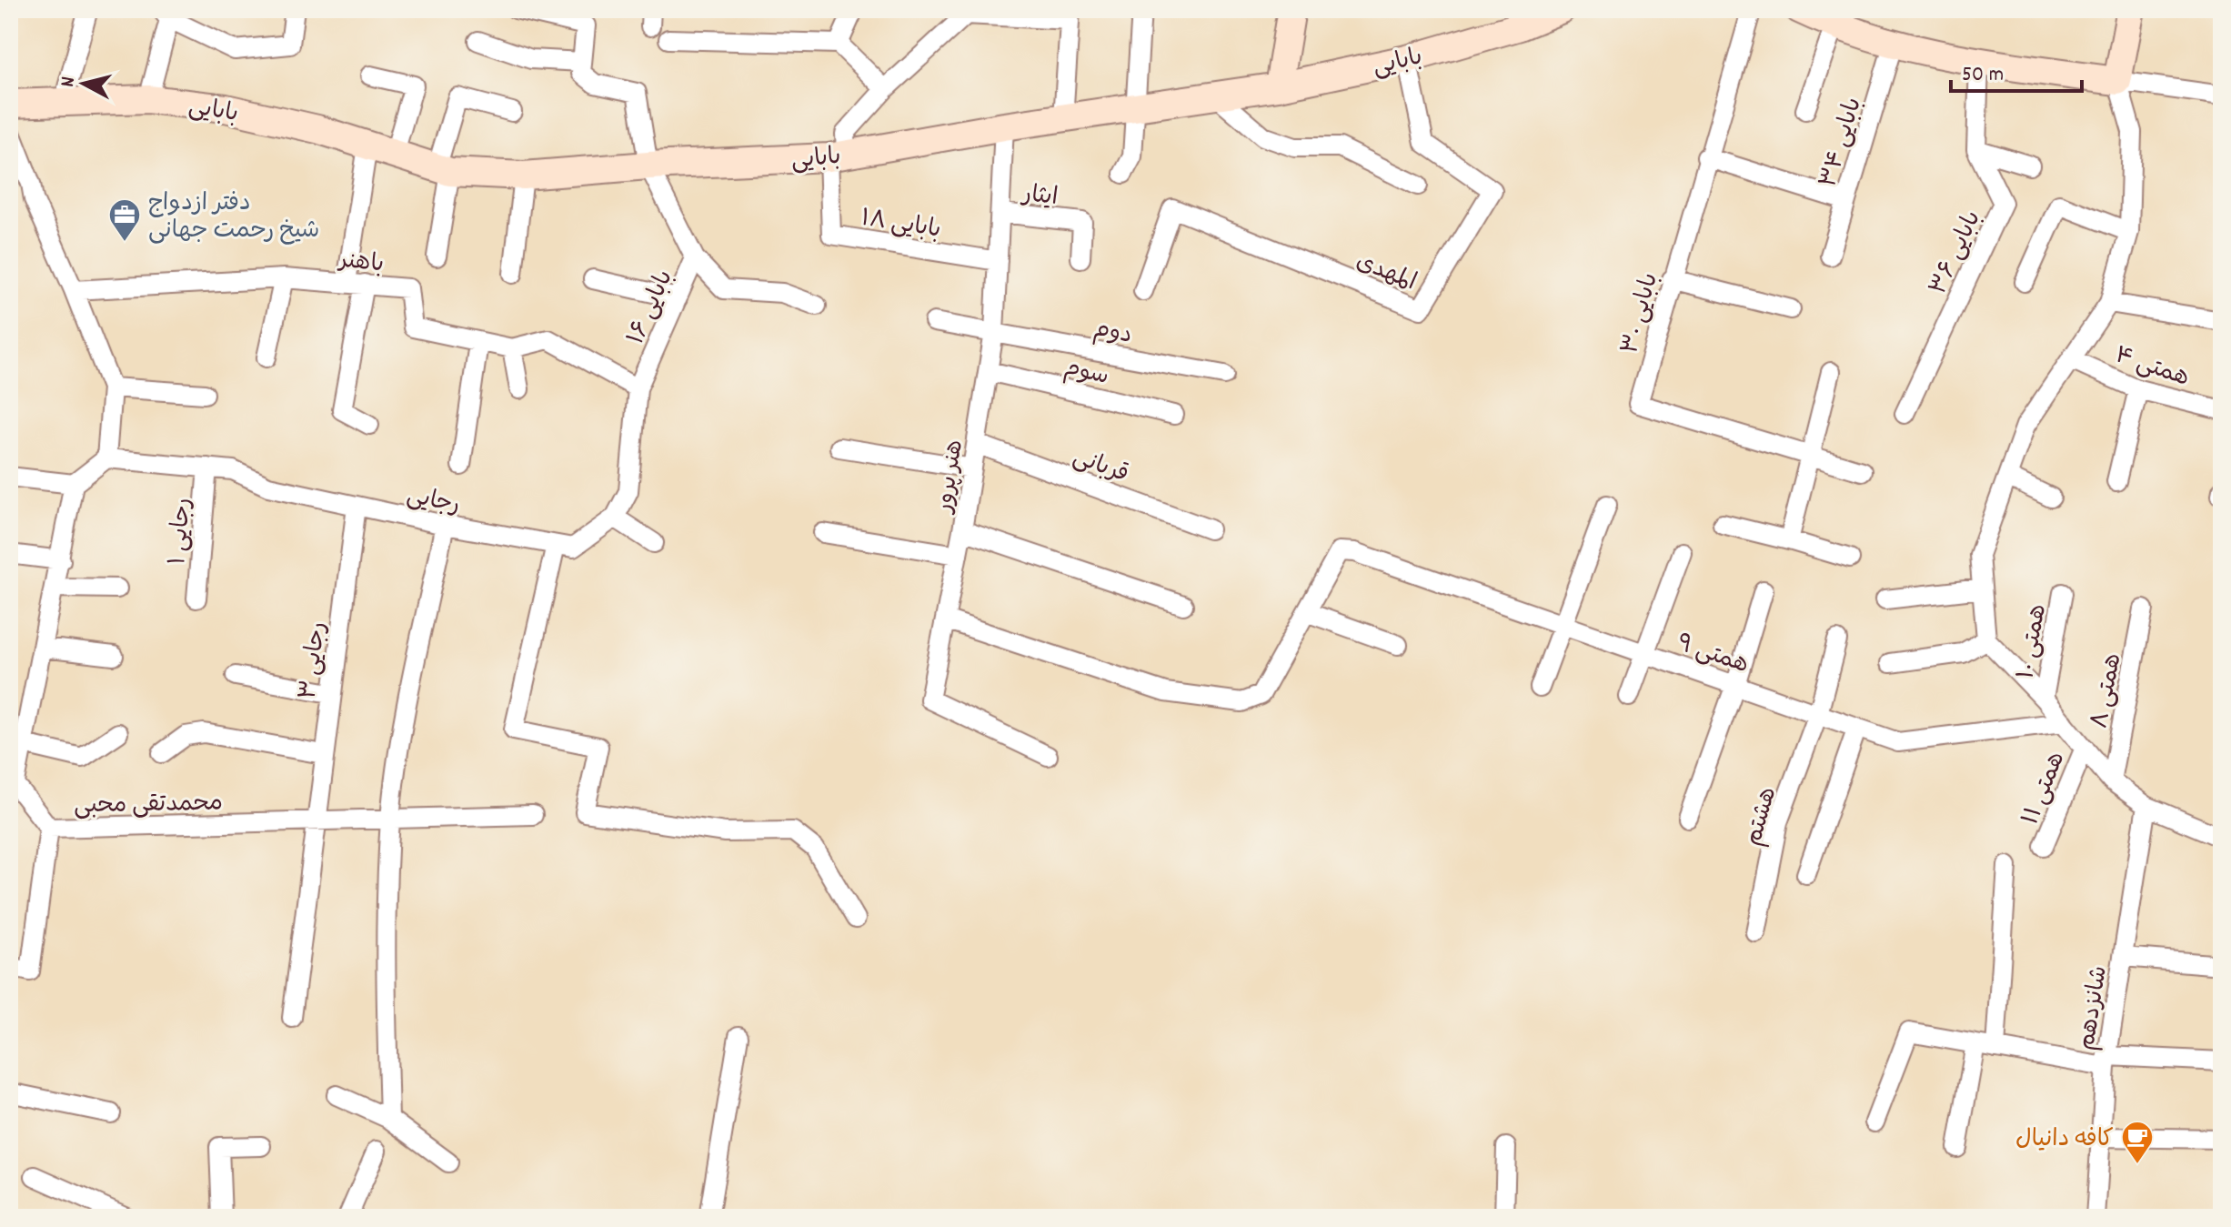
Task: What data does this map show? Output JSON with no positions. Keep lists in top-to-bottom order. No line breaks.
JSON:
{"streets":{"main road":["بابایی"],"street":["بابایی ۳۴","ایثار","بابایی ۱۸","بابایی ۳۶","باهنر","المهدی","بابایی ۱۶","بابایی ۳۰","دوم","همتی ۴","سوم","قربانی","هنر پرور","رجایی","رجایی ۱","همتی ۱۰","همتی ۹","رجایی ۳","همتی ۸","همتی ۱۱","محمدتقی محبی","هشتم","شانزدهم"]},"crossings":[["بابایی","بابایی ۱۸"],["بابایی","المهدی"],["بابایی","بابایی ۱۶"],["بابایی","هنر پرور"],["ایثار","هنر پرور"],["بابایی ۱۸","هنر پرور"],["باهنر","بابایی ۱۶"],["دوم","هنر پرور"],["سوم","هنر پرور"],["قربانی","هنر پرور"],["رجایی","رجایی ۱"],["رجایی","رجایی ۳"],["همتی ۹","هشتم"],["رجایی ۳","محمدتقی محبی"]],"places":{"office":["دفتر ازدواج شیخ رحمت جهانی"],"cafe":["کافه دانیال"]},"scale_bar":"50 m","north":"left"}
